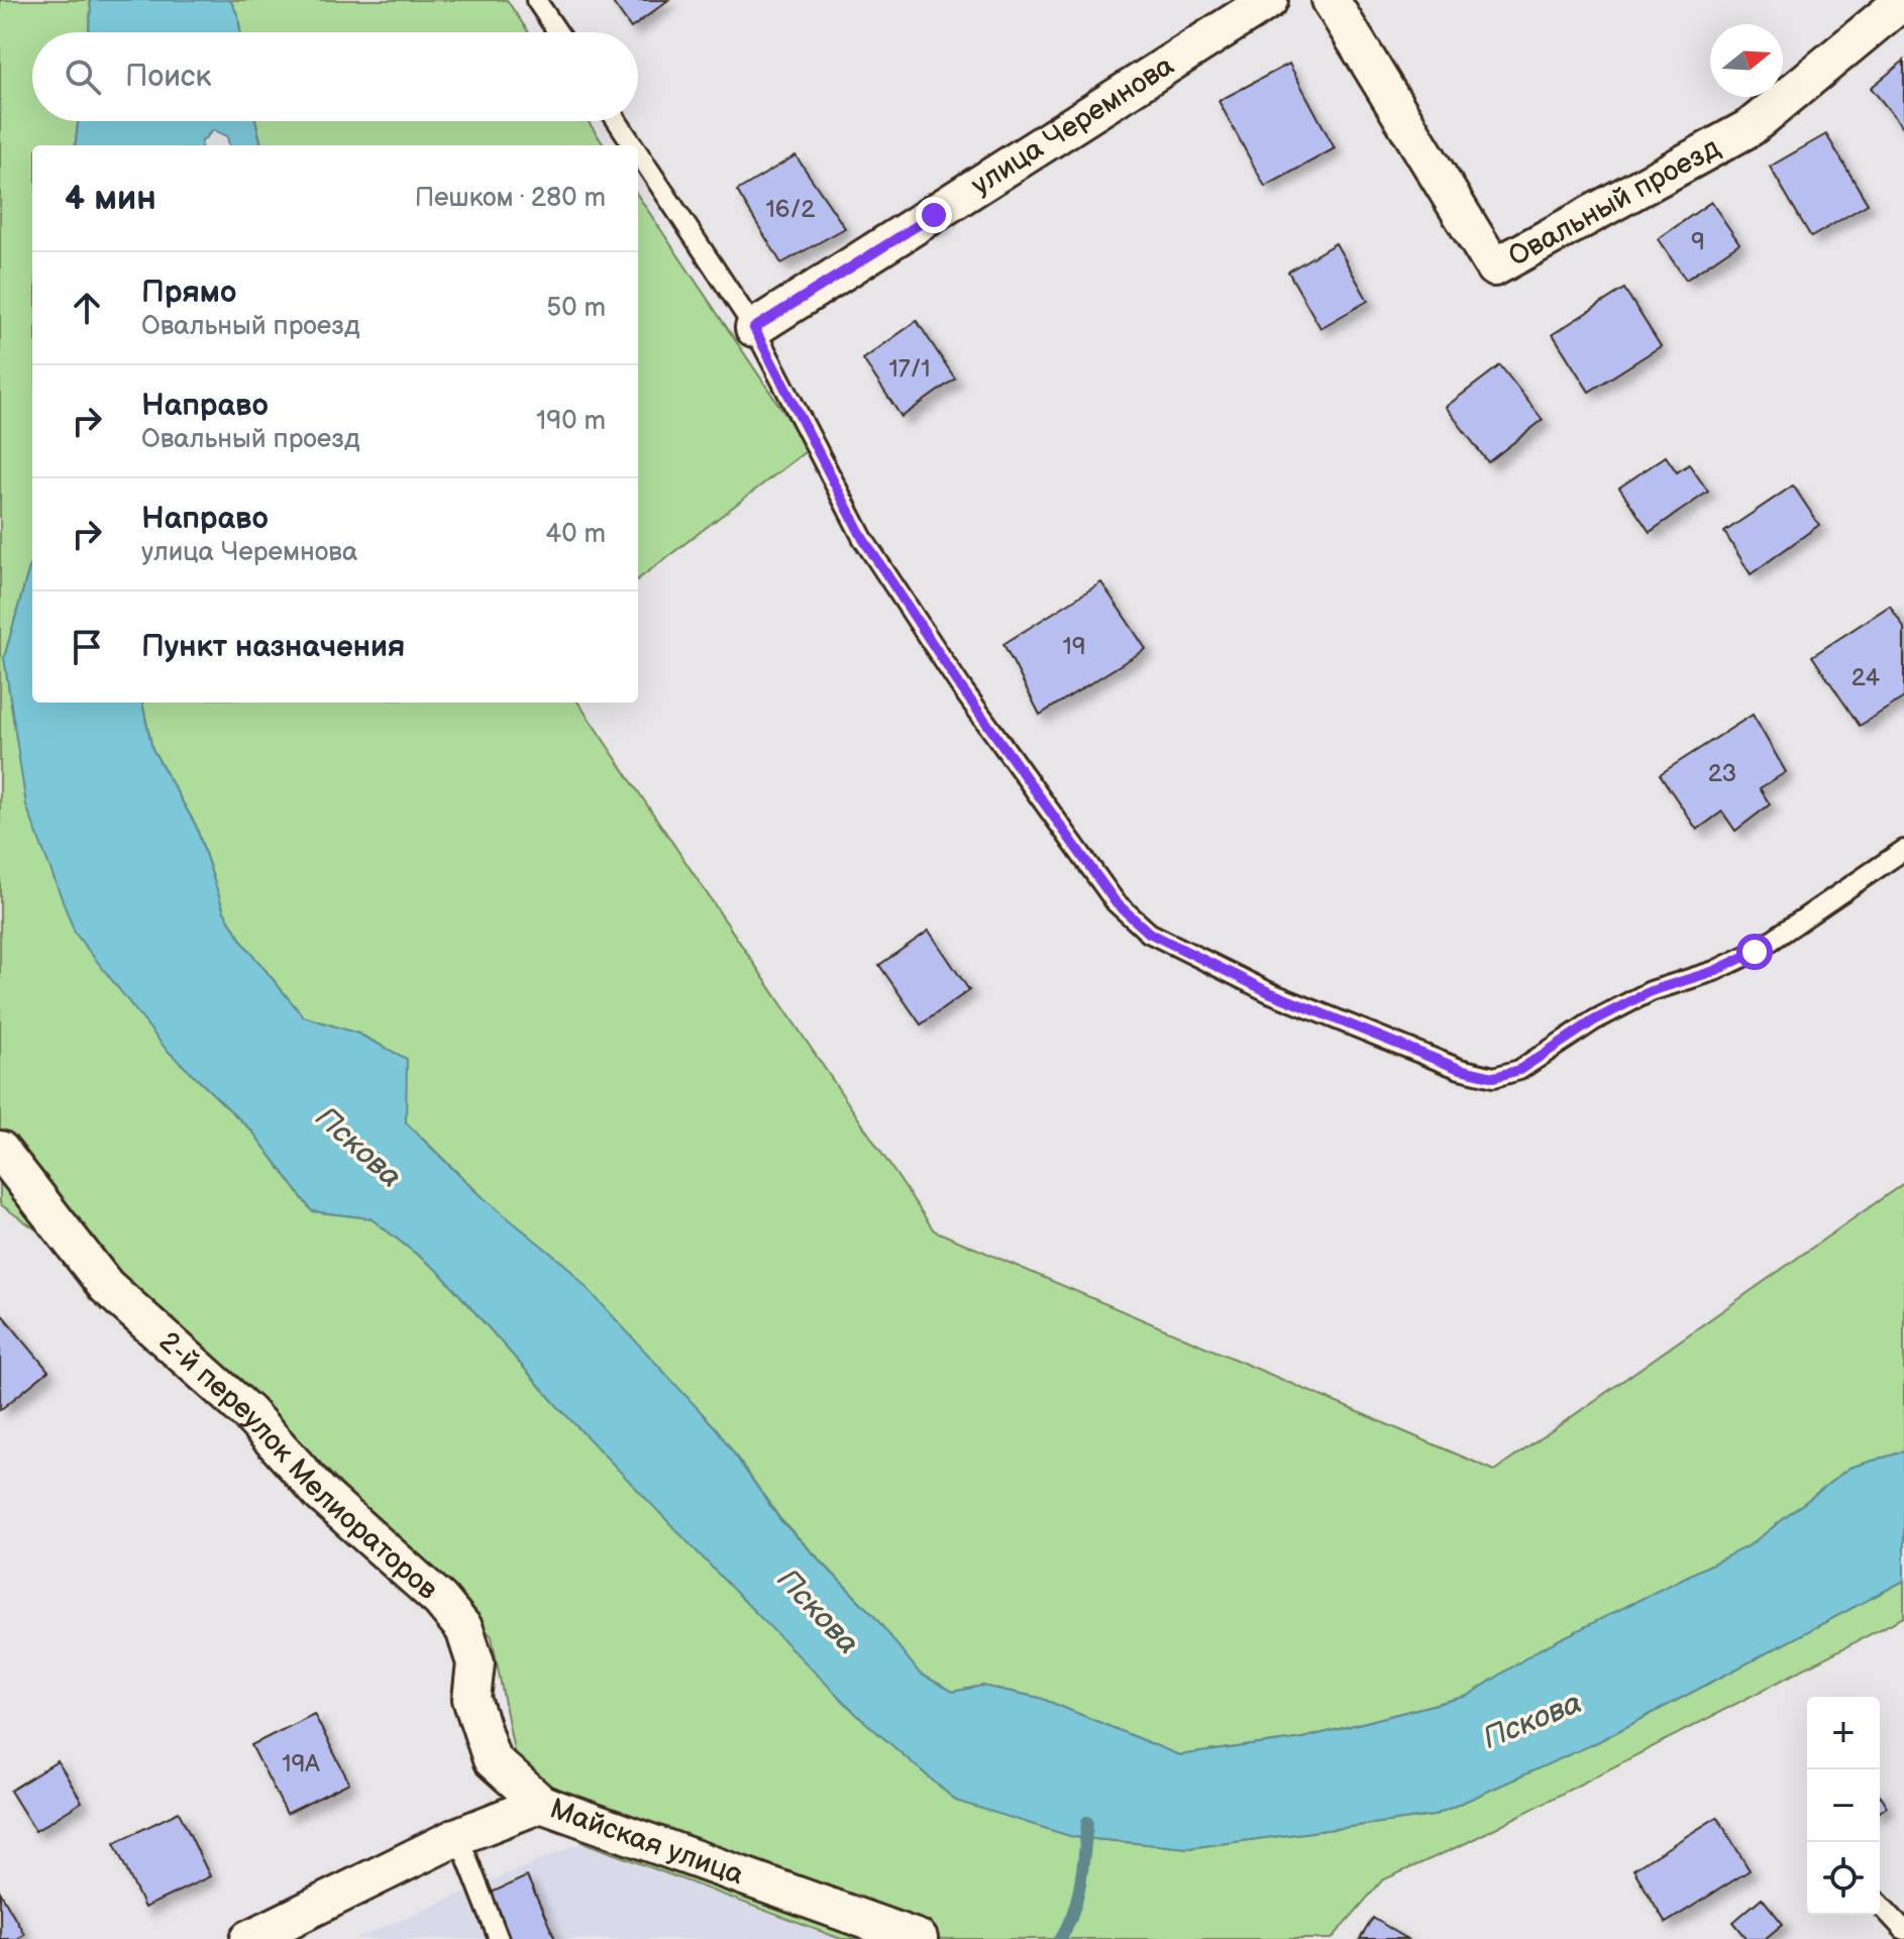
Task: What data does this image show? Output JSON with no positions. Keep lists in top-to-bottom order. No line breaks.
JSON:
{"streets":{"street":["улица Черемнова","Овальный проезд","2-й переулок Мелиораторов","Майская улица"]},"crossings":[["2-й переулок Мелиораторов","Майская улица"]],"water":["Пскова"],"house_numbers":["16/2","9","17/1","19","24","23","19А"],"north":"right","page":{"search":"Поиск","heading":["4 мин","Пешком · 280 m"],"list":[["Прямо","Овальный проезд","50 m"],["Направо","Овальный проезд","190 m"],["Направо","улица Черемнова","40 m"],"Пункт назначения"],"map_buttons":["+","−"]}}
